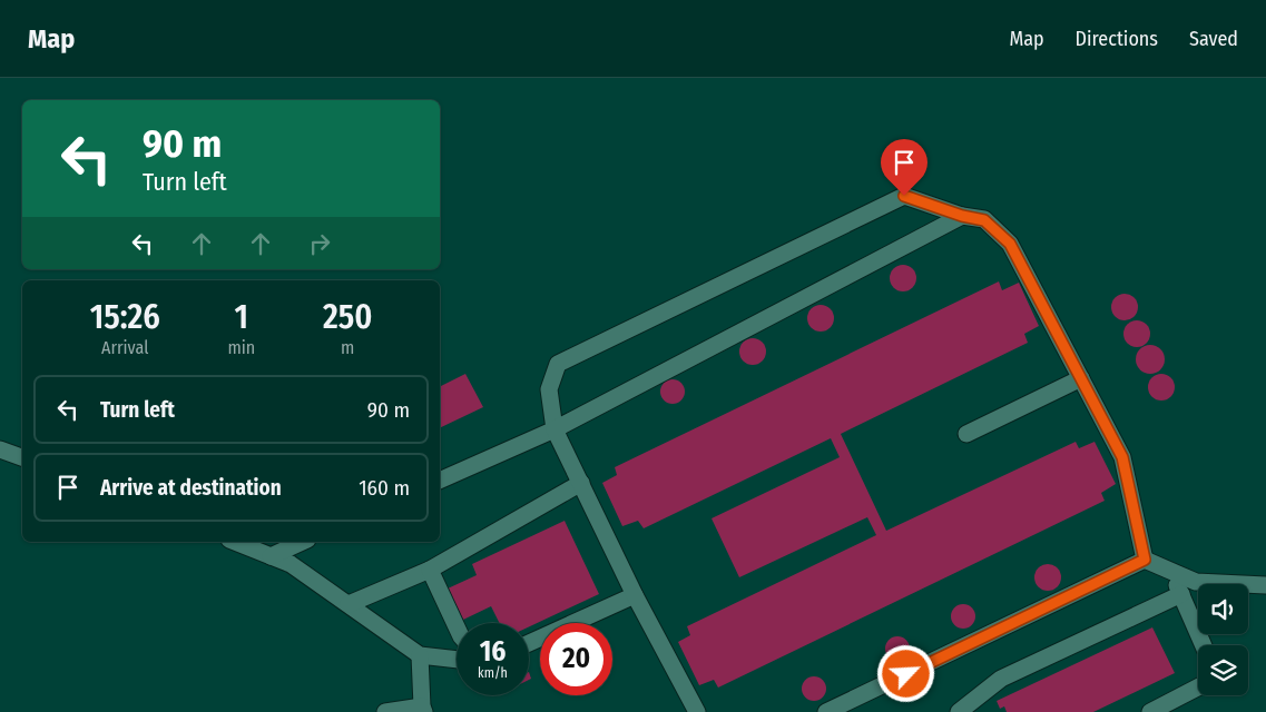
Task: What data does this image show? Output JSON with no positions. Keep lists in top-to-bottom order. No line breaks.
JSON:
{"page":{"header":"Map","nav":["Map","Directions","Saved"],"turn":["90 m","Turn left"],"eta":["15:26","Arrival","1","min","250","m"],"list":[{"name":"Turn left","value":"90 m"},{"name":"Arrive at destination","value":"160 m"}],"speed":"16 km/h","limit":"20"}}
